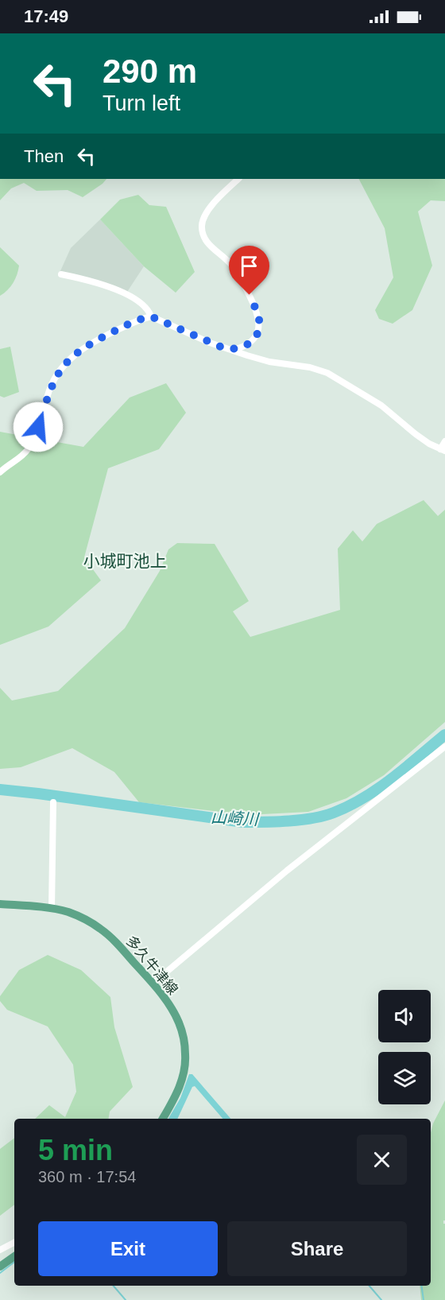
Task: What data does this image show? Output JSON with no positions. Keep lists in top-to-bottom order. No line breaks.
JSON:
{"streets":{"main road":["多久牛津線"]},"districts":["小城町池上"],"water":["山崎川"],"page":{"status":"17:49","turn":["290 m","Turn left"],"then":"Then","heading":["5 min","360 m · 17:54"],"buttons":["Exit","Share"]}}
